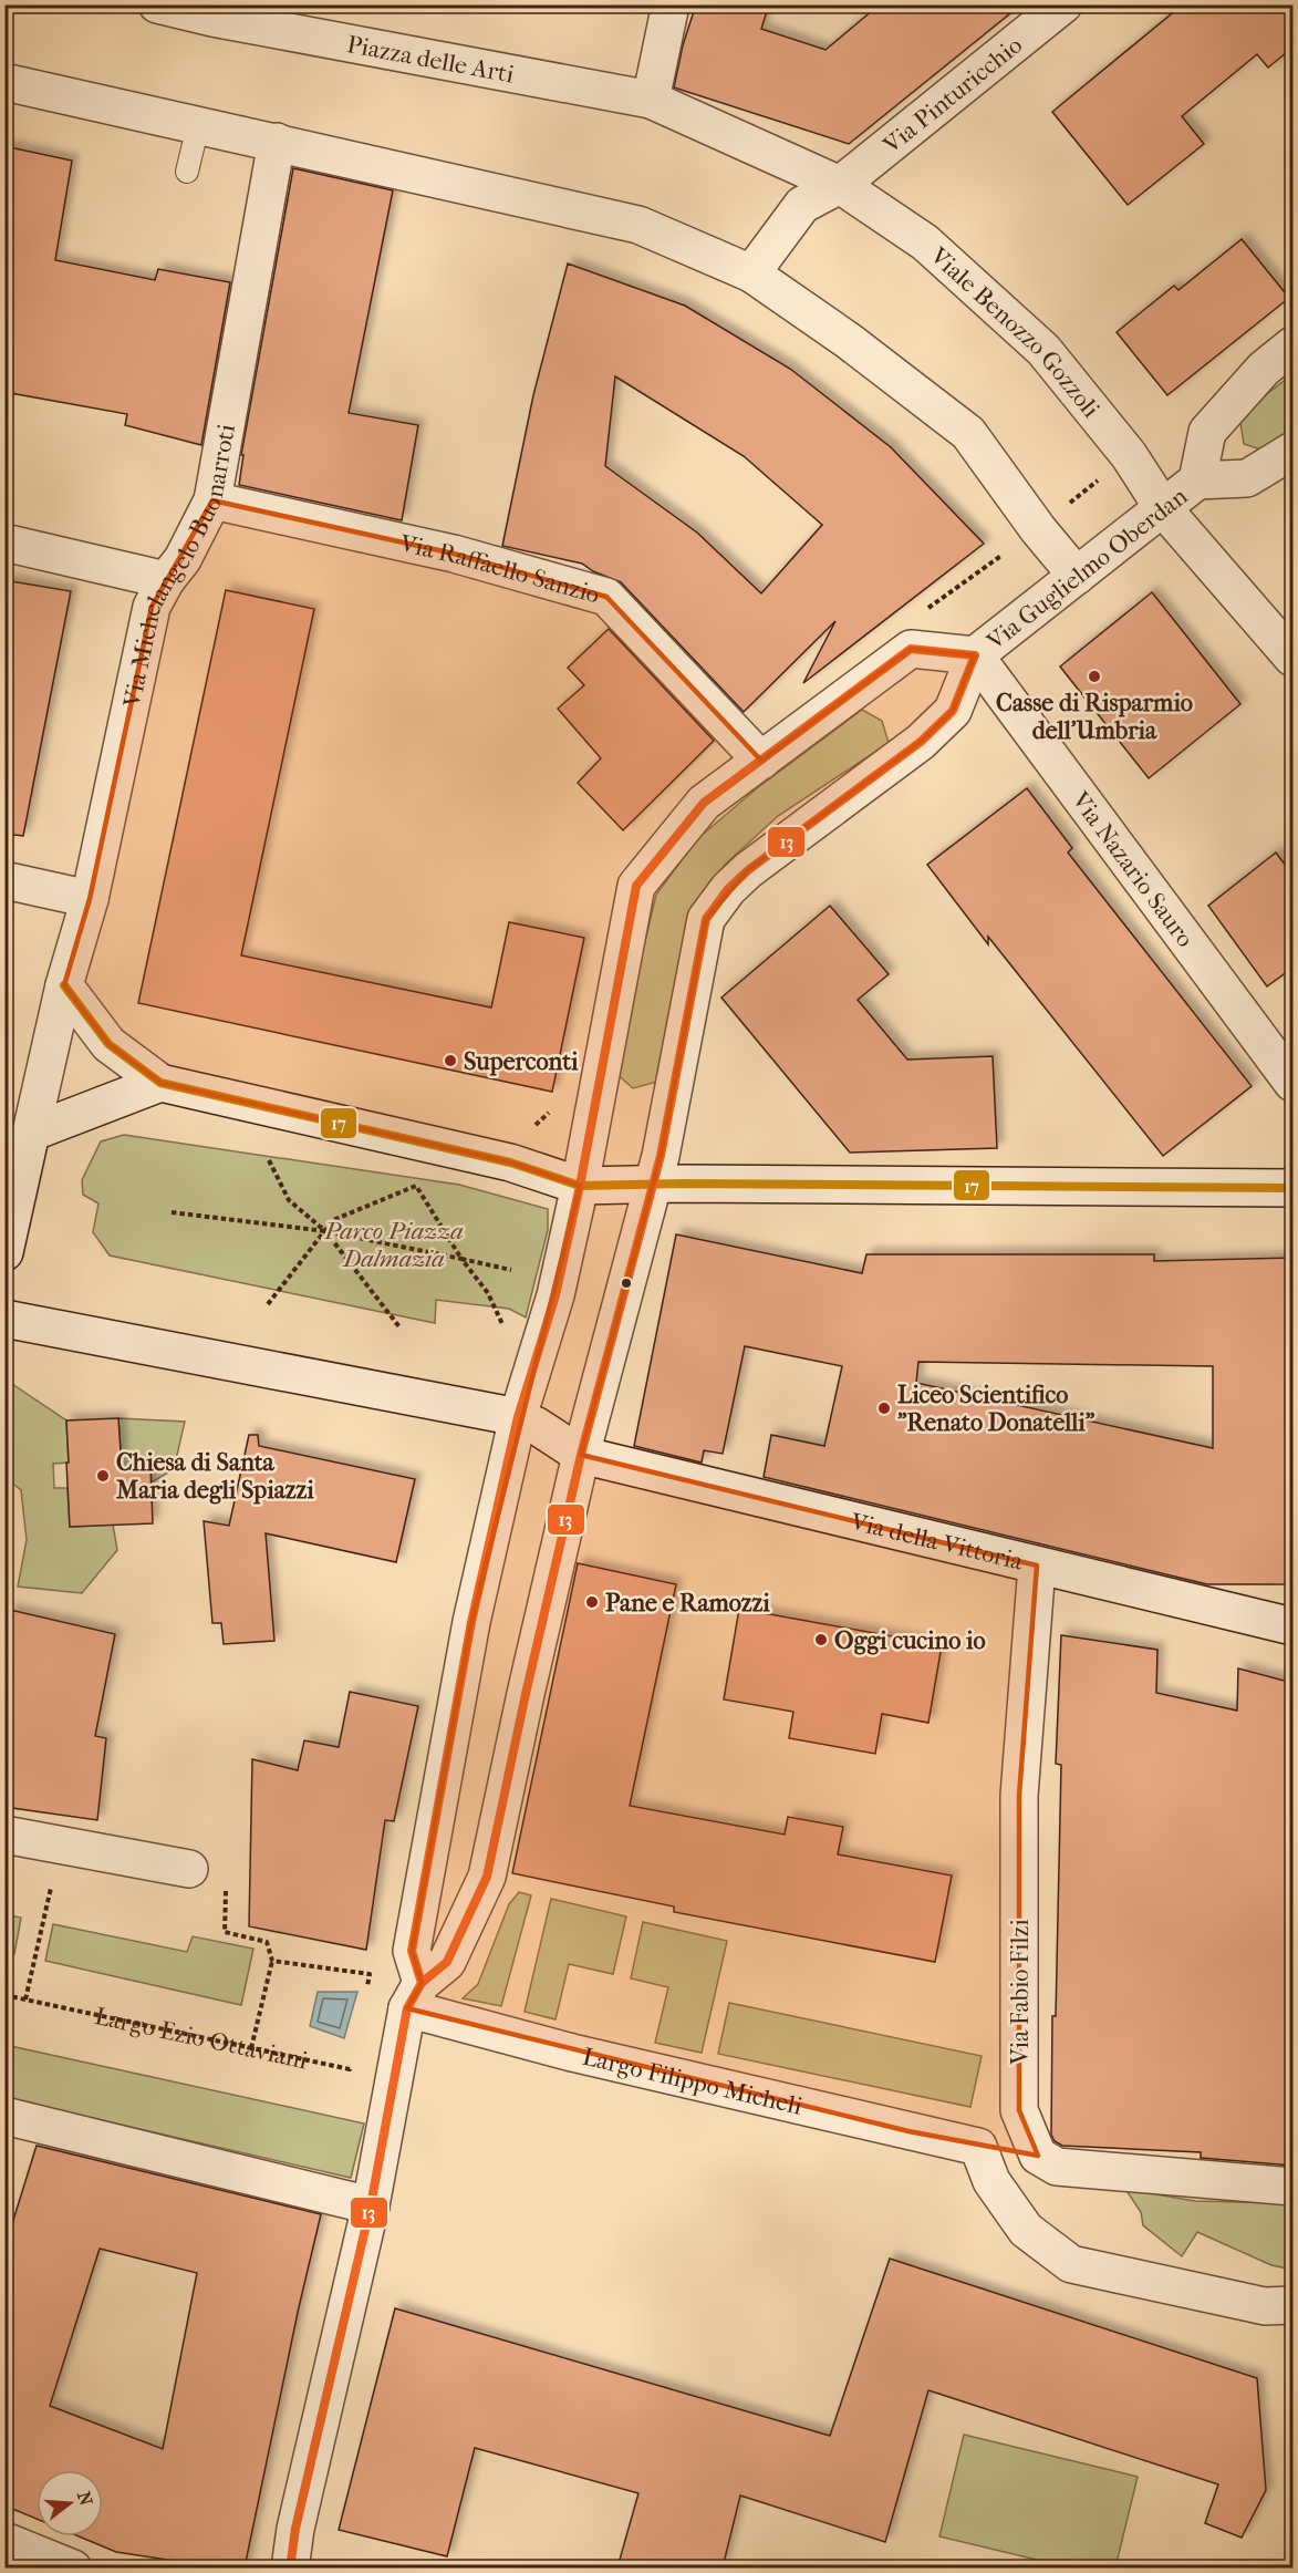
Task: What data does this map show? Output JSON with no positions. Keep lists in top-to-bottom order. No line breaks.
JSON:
{"streets":{"street":["Piazza delle Arti","Via Pinturicchio","Viale Benozzo Gozzoli","Via Michelangelo Buonarroti","Via Guglielmo Oberdan","Via Raffaello Sanzio","Via Nazario Sauro","Via della Vittoria","Via Fabio Filzi","Largo Filippo Micheli"],"path":["Largo Ezio Ottaviani"]},"crossings":[["Piazza delle Arti","Viale Benozzo Gozzoli"],["Via Pinturicchio","Viale Benozzo Gozzoli"],["Viale Benozzo Gozzoli","Via Guglielmo Oberdan"],["Via Michelangelo Buonarroti","Via Raffaello Sanzio"],["Via Guglielmo Oberdan","Via Raffaello Sanzio"],["Via Guglielmo Oberdan","Via Nazario Sauro"],["Via Guglielmo Oberdan","Via della Vittoria"],["Via Guglielmo Oberdan","Largo Filippo Micheli"],["Via della Vittoria","Via Fabio Filzi"],["Via Fabio Filzi","Largo Filippo Micheli"]],"parks":["Parco Piazza Dalmazia"],"places":["Casse di Risparmio dell'Umbria","Superconti","Liceo Scientifico \"Renato Donatelli\"","Chiesa di Santa Maria degli Spiazzi","Pane e Ramozzi","Oggi cucino io"],"lines":["transit line 13","transit line 17"],"north":"right"}
